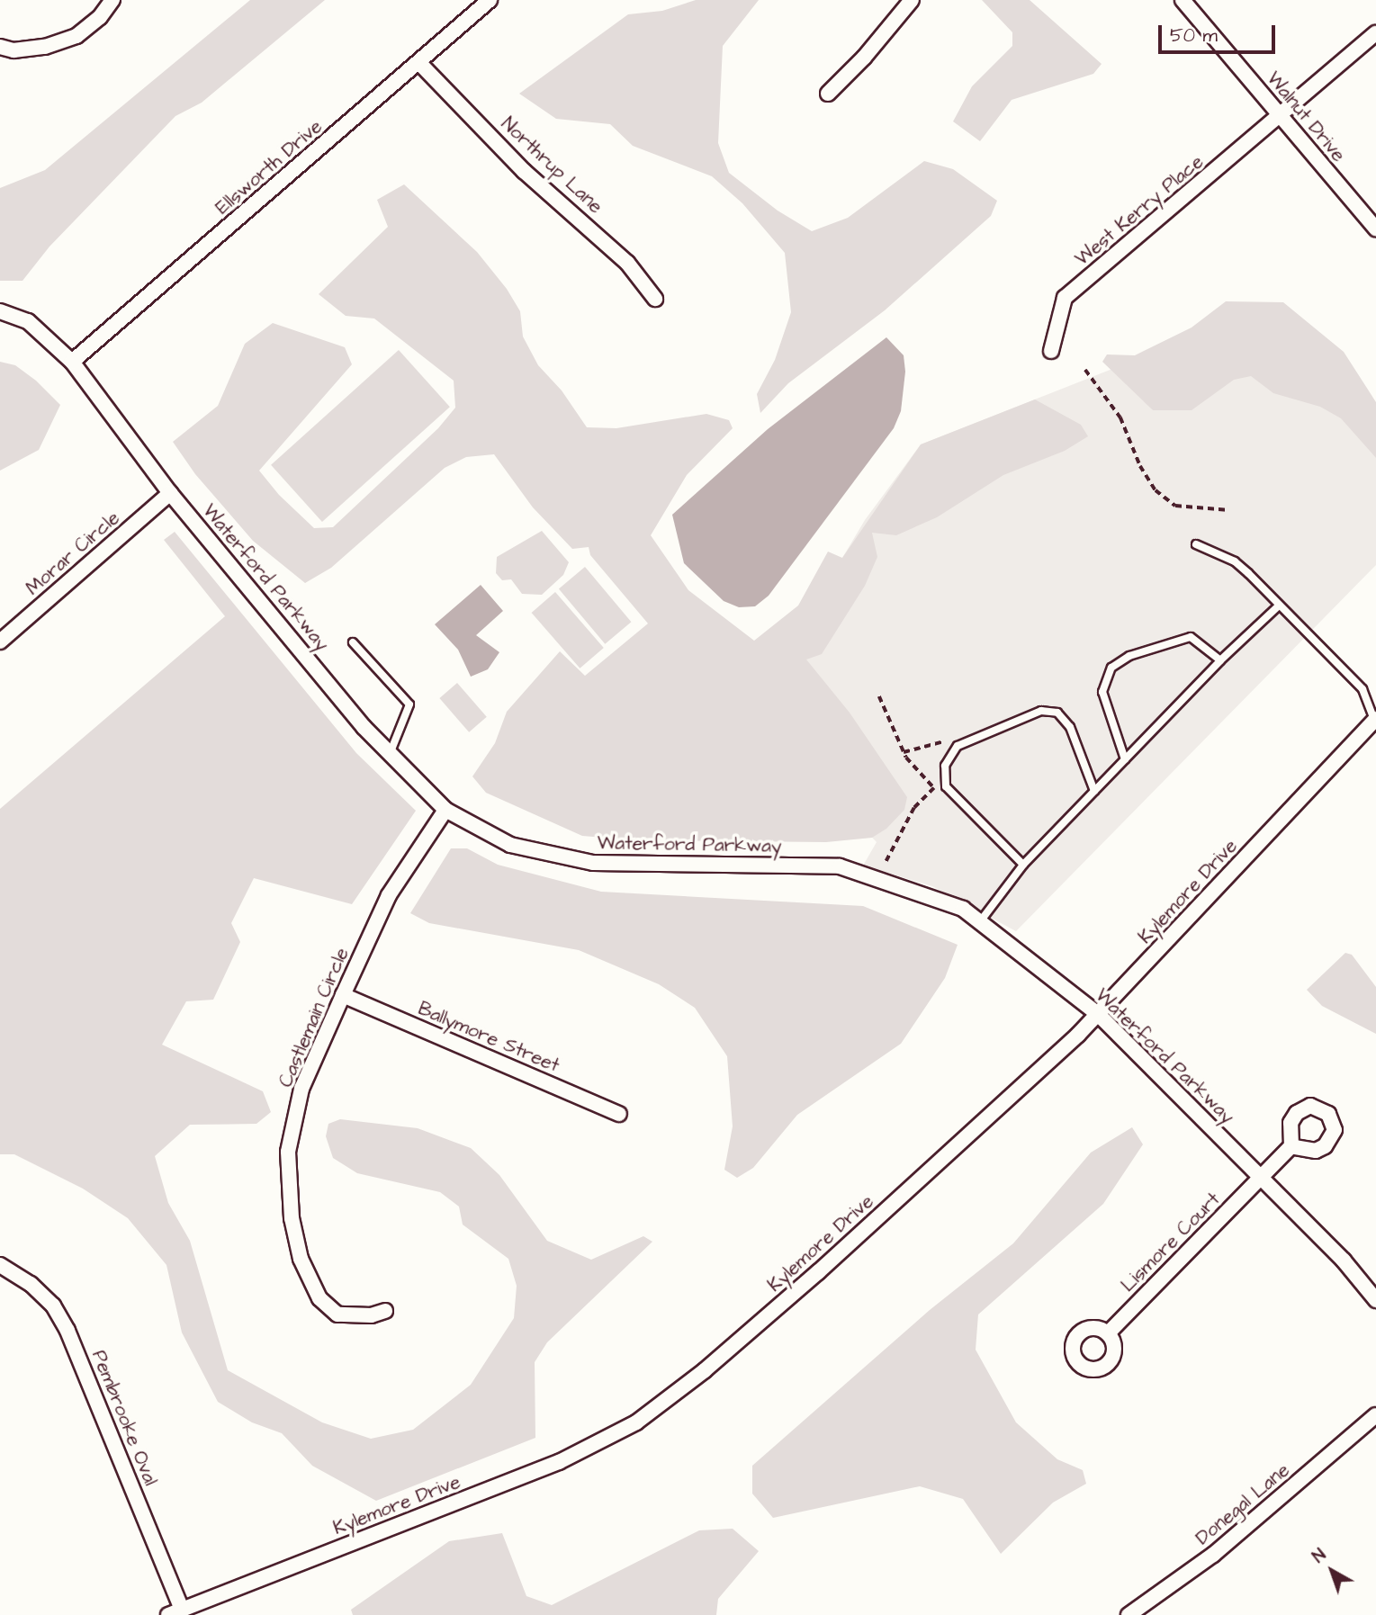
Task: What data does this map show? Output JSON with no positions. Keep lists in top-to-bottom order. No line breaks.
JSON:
{"streets":{"street":["Walnut Drive","Northrup Lane","Ellsworth Drive","West Kerry Place","Morar Circle","Waterford Parkway","Kylemore Drive","Castlemain Circle","Ballymore Street","Lismore Court","Pembrooke Oval","Donegal Lane"]},"crossings":[["Walnut Drive","West Kerry Place"],["Northrup Lane","Ellsworth Drive"],["Ellsworth Drive","Waterford Parkway"],["Morar Circle","Waterford Parkway"],["Waterford Parkway","Kylemore Drive"],["Waterford Parkway","Castlemain Circle"],["Waterford Parkway","Lismore Court"],["Kylemore Drive","Pembrooke Oval"],["Castlemain Circle","Ballymore Street"]],"scale_bar":"50 m","north":"top left"}
